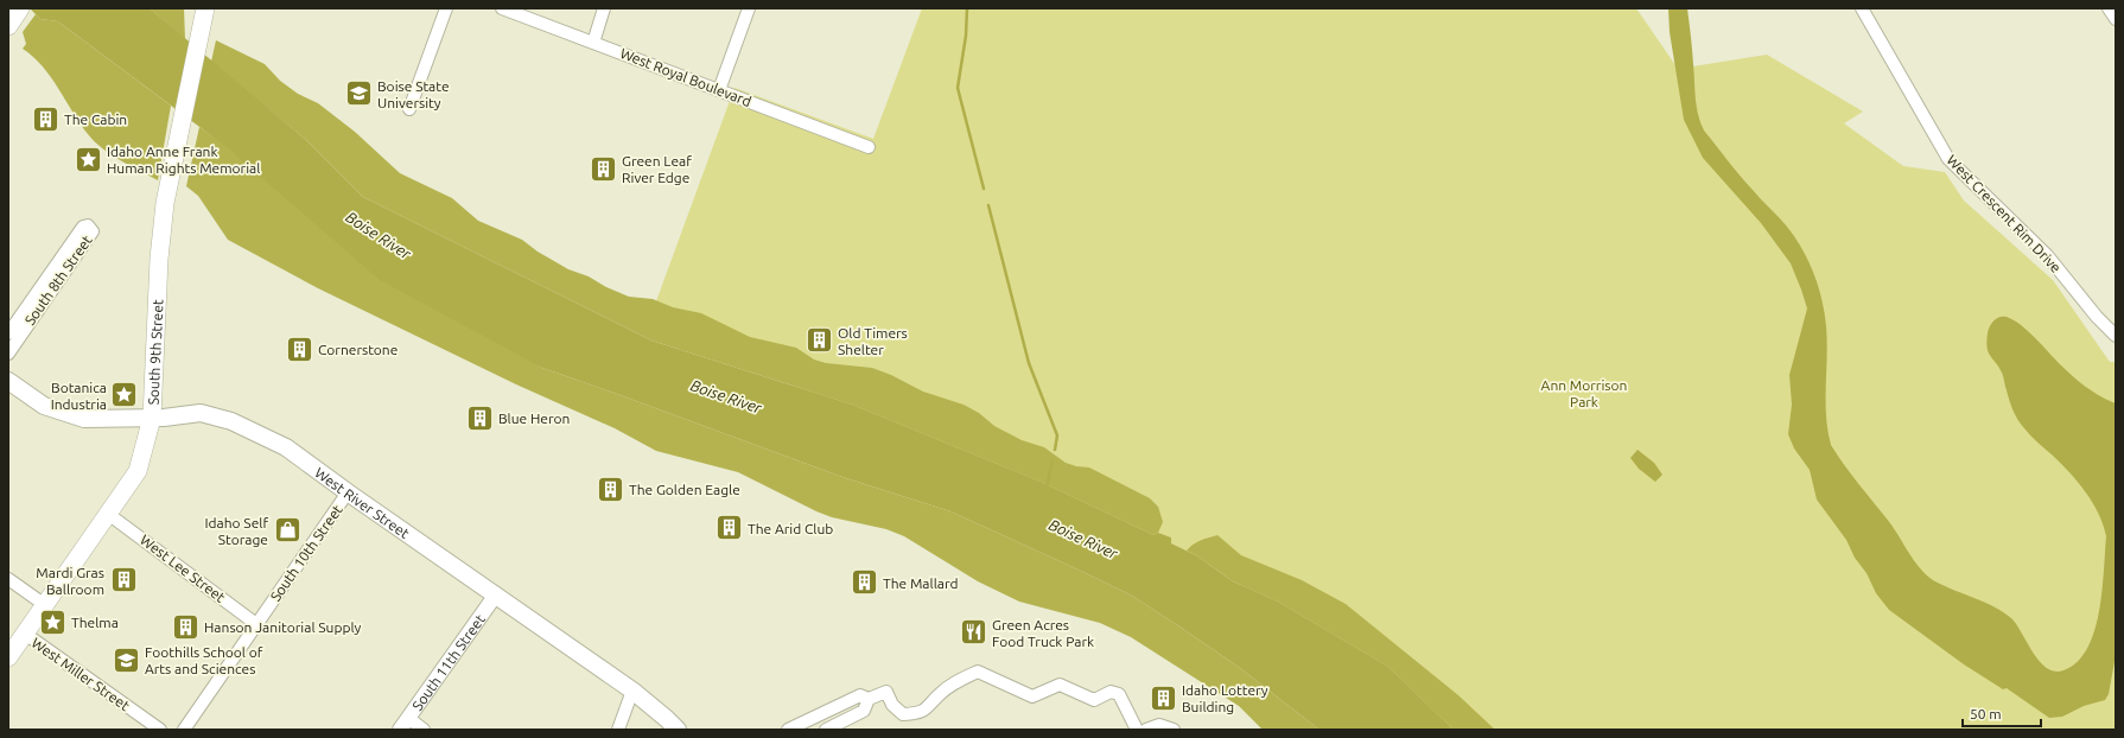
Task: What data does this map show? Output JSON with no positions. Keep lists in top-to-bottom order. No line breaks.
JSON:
{"streets":{"main road":["South 9th Street","West River Street"],"street":["West Royal Boulevard","West Crescent Rim Drive","South 8th Street","South 10th Street","West Lee Street","South 11th Street","West Miller Street"]},"crossings":[["South 9th Street","West River Street"],["South 9th Street","West Lee Street"],["South 9th Street","West Miller Street"],["West River Street","South 10th Street"],["West River Street","South 11th Street"],["South 10th Street","West Lee Street"]],"water":["Boise River"],"parks":["Ann Morrison Park"],"places":{"school or university":["Boise State University","Foothills School of Arts and Sciences"],"building":["The Cabin","Green Leaf River Edge","Old Timers Shelter","Cornerstone","Blue Heron","The Golden Eagle","The Arid Club","Mardi Gras Ballroom","The Mallard","Hanson Janitorial Supply","Idaho Lottery Building"],"place":["Idaho Anne Frank Human Rights Memorial","Botanica Industria","Thelma"],"shop":["Idaho Self Storage"],"restaurant":["Green Acres Food Truck Park"]},"scale_bar":"50 m"}
